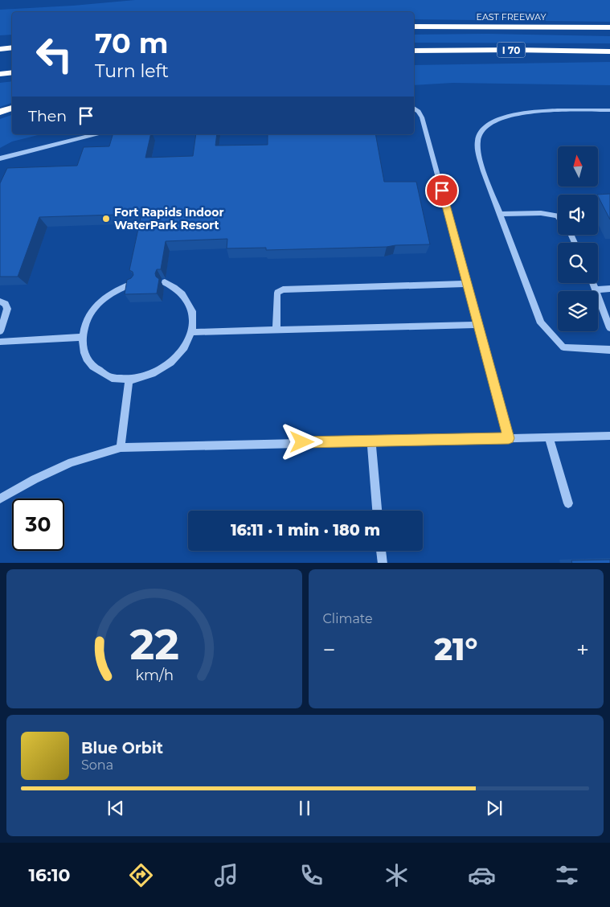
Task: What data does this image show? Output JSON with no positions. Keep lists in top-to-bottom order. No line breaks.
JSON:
{"streets":{"highway":["EAST FREEWAY","I 70"]},"places":["Fort Rapids Indoor WaterPark Resort"],"north":"top","page":{"turn":["70 m","Turn left"],"then":"Then","limit":"30","trip":"16:11 · 1 min · 180 m","tile":"Climate","heat":["−","21°","+"],"song":["Blue Orbit","Sona"],"tabs":"16:10","gauge":["22","km/h"]}}
